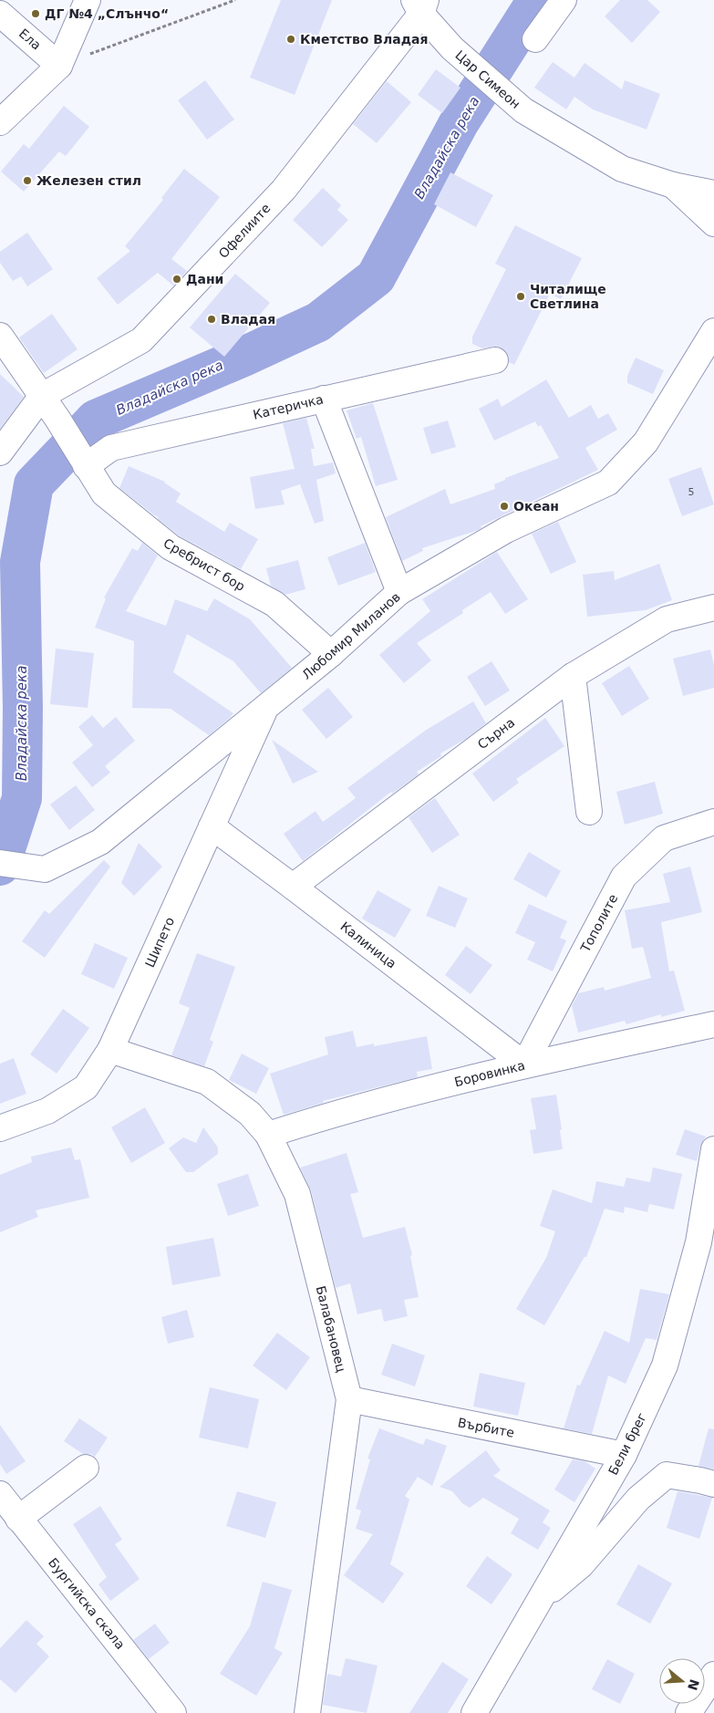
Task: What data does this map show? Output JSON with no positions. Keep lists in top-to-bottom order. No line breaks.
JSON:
{"streets":{"street":["Ела","Цар Симеон","Офелиите","Катеричка","Сребрист бор","Любомир Миланов","Сърна","Тополите","Шипето","Калиница","Боровинка","Балабановец","Върбите","Бели брег","Бургийска скала"]},"crossings":[["Цар Симеон","Офелиите"],["Офелиите","Сребрист бор"],["Катеричка","Сребрист бор"],["Сребрист бор","Любомир Миланов"],["Любомир Миланов","Шипето"],["Сърна","Калиница"],["Тополите","Калиница"],["Тополите","Боровинка"],["Шипето","Калиница"],["Шипето","Балабановец"],["Калиница","Боровинка"],["Боровинка","Балабановец"],["Балабановец","Върбите"],["Върбите","Бели брег"]],"water":["Владайска река"],"places":["ДГ №4 „Слънчо“","Кметство Владая","Железен стил","Дани","Читалище Светлина","Владая","Океан"],"house_numbers":["5"],"north":"right"}
